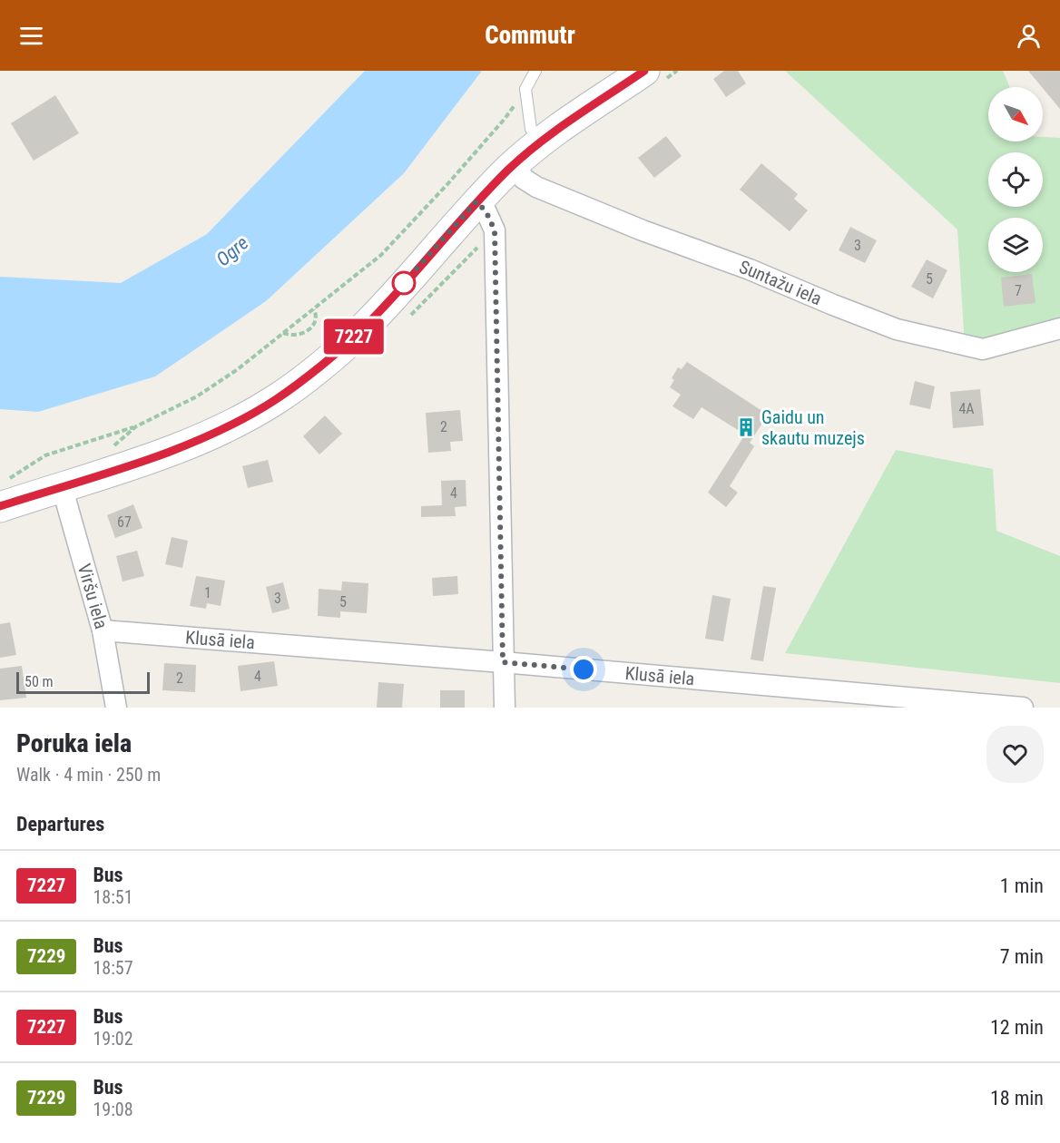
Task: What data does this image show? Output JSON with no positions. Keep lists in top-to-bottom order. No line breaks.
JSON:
{"streets":{"street":["Suntažu iela","Viršu iela","Klusā iela"]},"crossings":[["Viršu iela","Klusā iela"]],"water":["Ogre"],"places":{"building":["Gaidu un skautu muzejs"]},"lines":["bus line 7227"],"house_numbers":["3","5","7","4A","2","4","67","1","3","5","4","2"],"scale_bar":"50 m","north":"bottom right","page":{"header":"Commutr","on_map":"7227","scale":"50 m","heading":[["Poruka iela","Walk · 4 min · 250 m"],"Departures"],"list":[{"mark":"7227","name":"Bus","note":"18:51","value":"1 min"},{"mark":"7229","name":"Bus","note":"18:57","value":"7 min"},{"mark":"7227","name":"Bus","note":"19:02","value":"12 min"},{"mark":"7229","name":"Bus","note":"19:08","value":"18 min"}]}}
